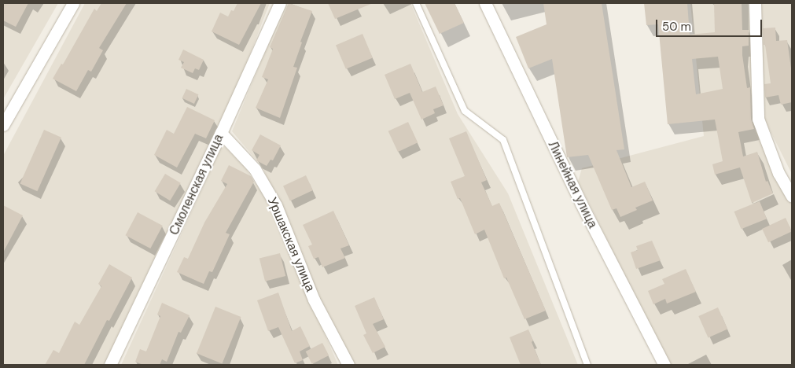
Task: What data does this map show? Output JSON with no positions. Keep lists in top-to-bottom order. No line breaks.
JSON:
{"streets":{"street":["Смоленская улица","Линейная улица","Уршакская улица"]},"crossings":[["Смоленская улица","Уршакская улица"]],"scale_bar":"50 m"}
